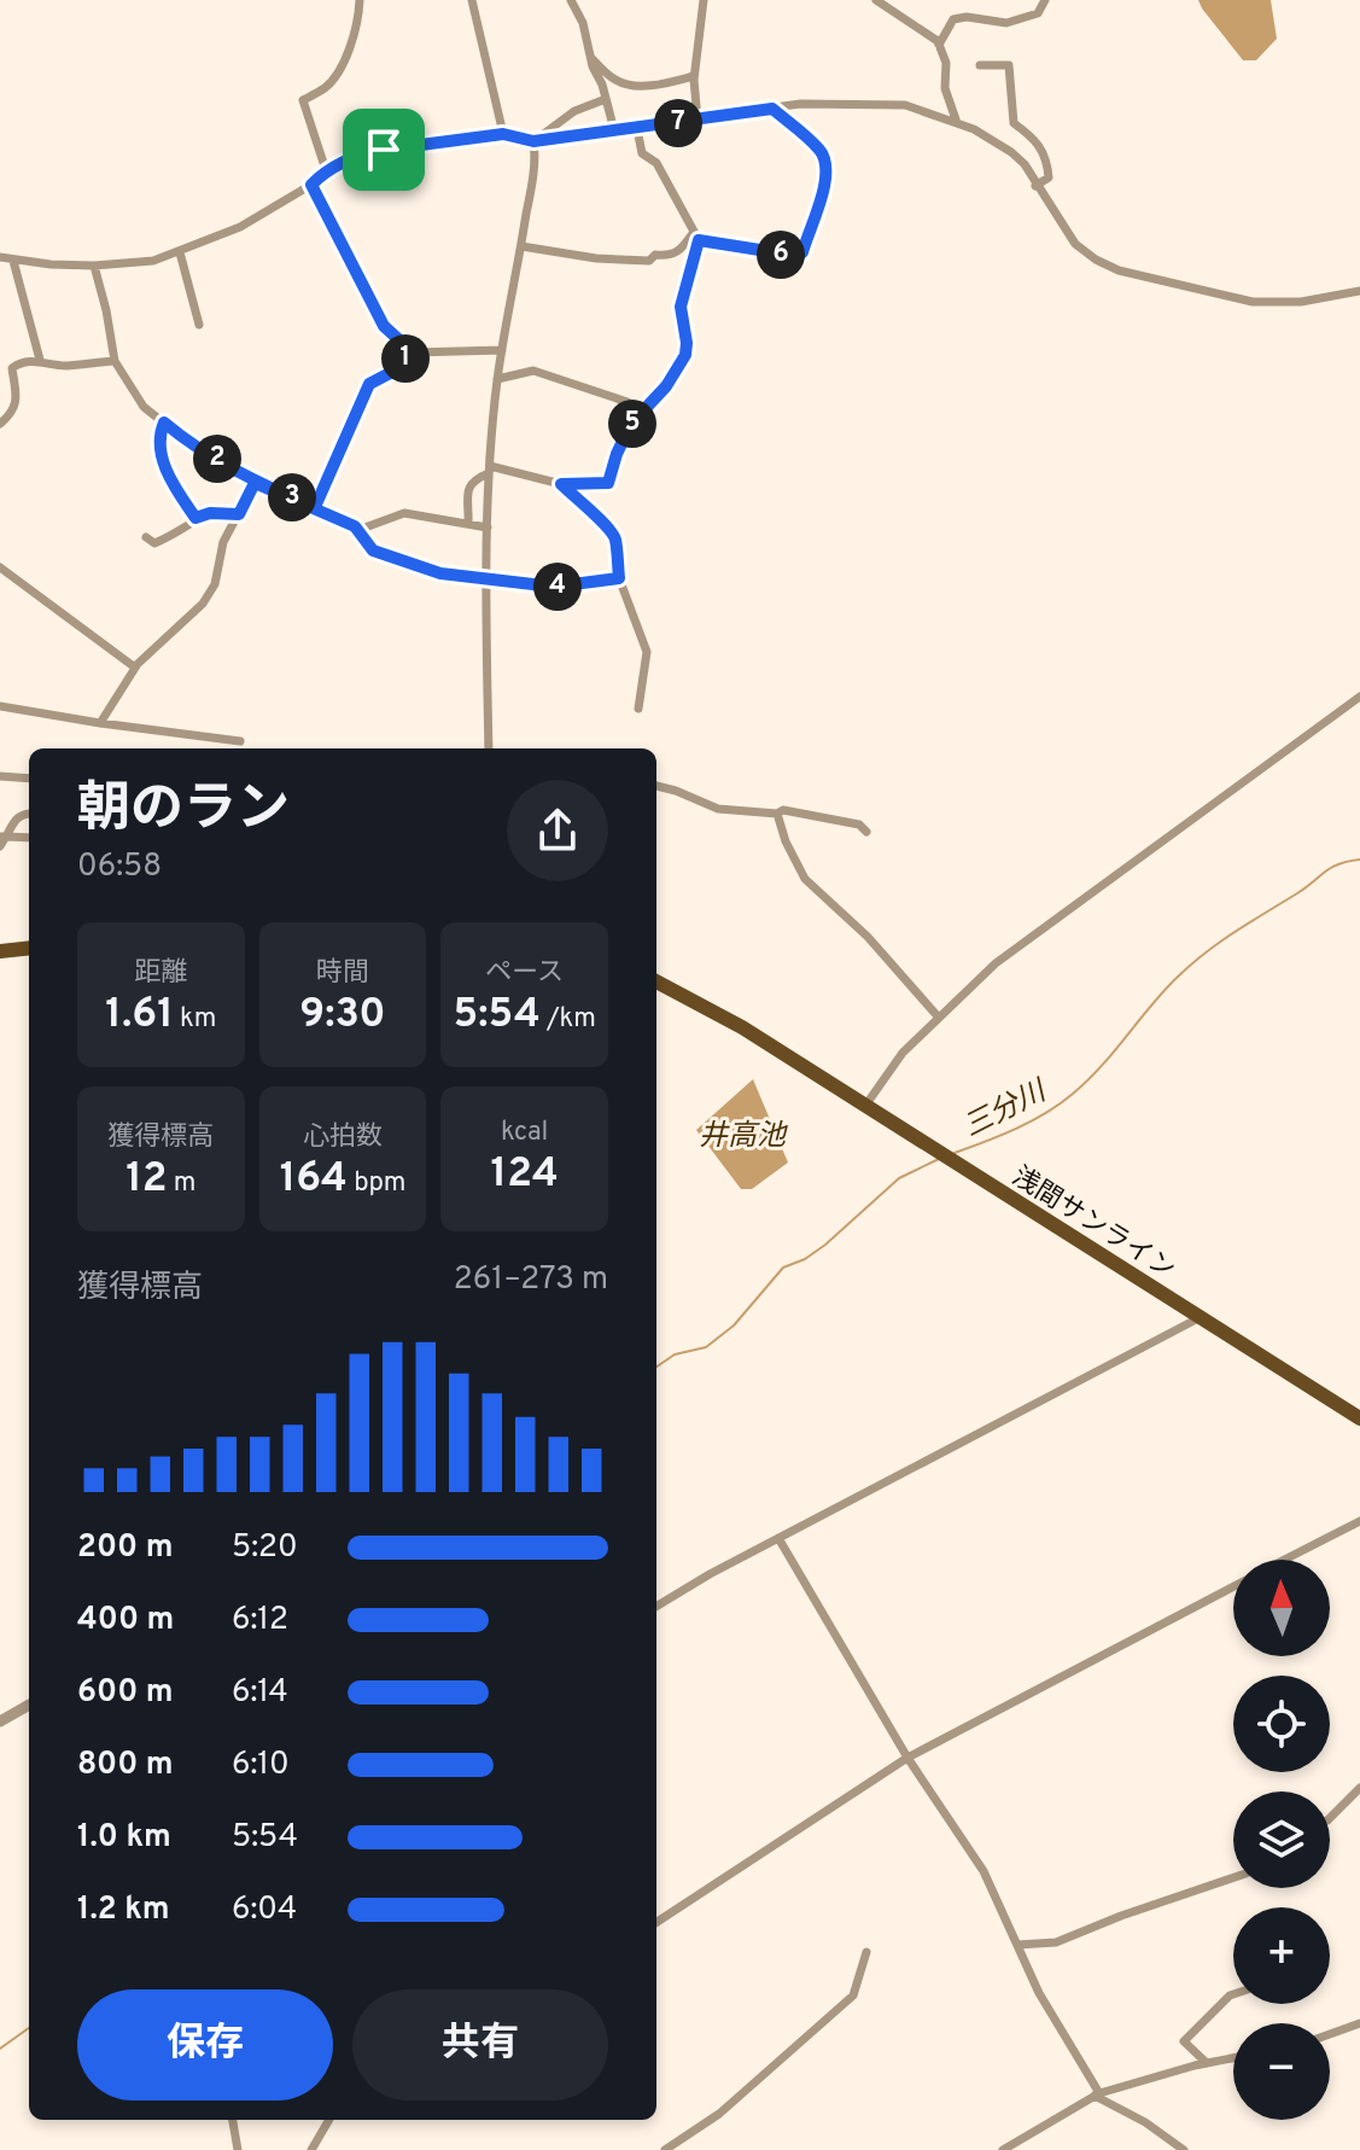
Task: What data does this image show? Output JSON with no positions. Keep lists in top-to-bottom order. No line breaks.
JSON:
{"streets":{"main road":["浅間サンライン"]},"water":["三分川","井高池"],"north":"top","page":{"pins":["7","6","1","5","2","3","4"],"heading":["朝のラン","06:58"],"stats":[["距離","1.61 km"],["時間","9:30"],["ペース","5:54 /km"],["獲得標高","12 m"],["心拍数","164 bpm"],["kcal","124"]],"chart":["獲得標高","261–273 m"],"list":[{"name":"200 m","note":"5:20"},{"name":"400 m","note":"6:12"},{"name":"600 m","note":"6:14"},{"name":"800 m","note":"6:10"},{"name":"1.0 km","note":"5:54"},{"name":"1.2 km","note":"6:04"}],"map_buttons":["+","−"],"buttons":["保存","共有"]}}
